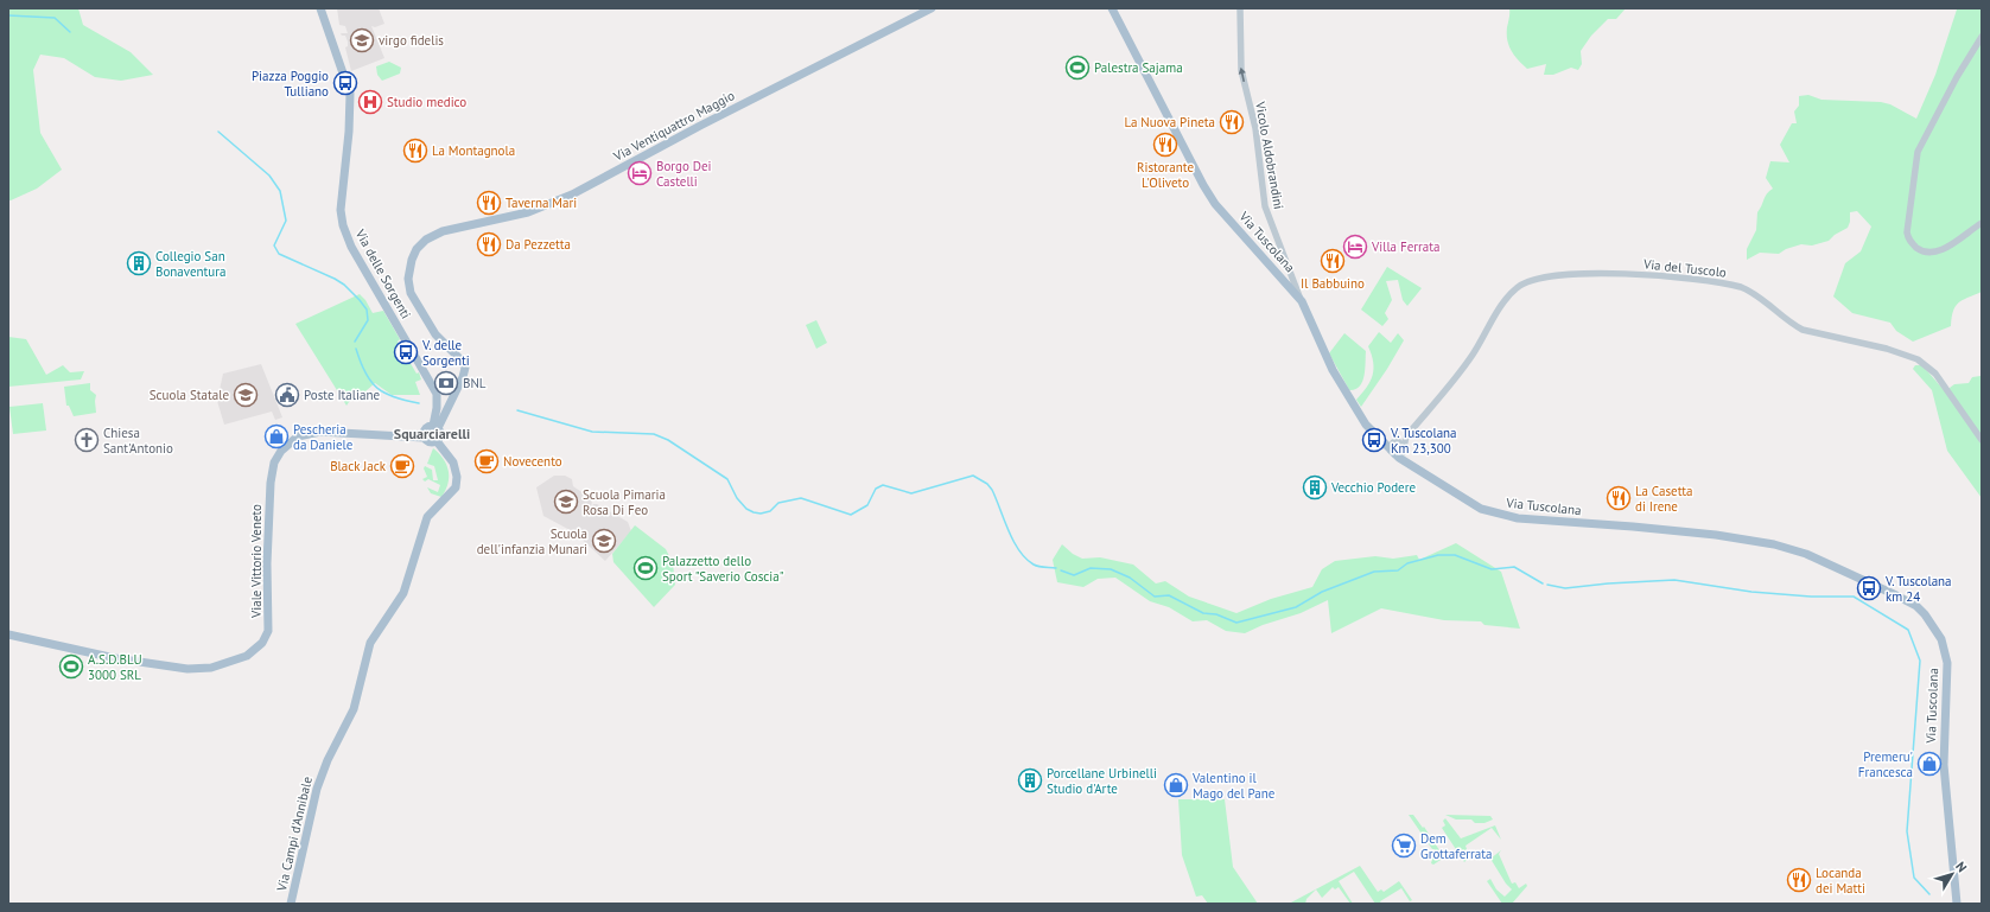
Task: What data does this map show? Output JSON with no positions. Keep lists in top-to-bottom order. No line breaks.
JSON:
{"streets":{"main road":["Via Ventiquattro Maggio","Via Tuscolana","Via delle Sorgenti","Viale Vittorio Veneto","Via Campi d'Annibale"],"street":["Vicolo Aldobrandini","Via del Tuscolo"]},"crossings":[["Via Ventiquattro Maggio","Via delle Sorgenti"],["Via Ventiquattro Maggio","Viale Vittorio Veneto"],["Via Ventiquattro Maggio","Via Campi d'Annibale"],["Vicolo Aldobrandini","Via Tuscolana"],["Via delle Sorgenti","Viale Vittorio Veneto"],["Via delle Sorgenti","Via Campi d'Annibale"],["Viale Vittorio Veneto","Via Campi d'Annibale"]],"one_way":["Vicolo Aldobrandini"],"districts":["Squarciarelli"],"places":{"school or university":["virgo fidelis","Scuola Statale","Scuola Pimaria Rosa Di Feo","Scuola dell'infanzia Munari"],"sports":["Palestra Sajama","Palazzetto dello Sport \"Saverio Coscia\"","A.S.D.BLU 3000 SRL"],"bus stop":["Piazza Poggio Tulliano","V. delle Sorgenti","V. Tuscolana Km 23,300","V. Tuscolana km 24"],"hospital":["Studio medico"],"restaurant":["La Nuova Pineta","Ristorante L'Oliveto","La Montagnola","Taverna Mari","Da Pezzetta","Il Babbuino","La Casetta di Irene","Locanda dei Matti"],"hotel":["Borgo Dei Castelli","Villa Ferrata"],"building":["Collegio San Bonaventura","Vecchio Podere","Porcellane Urbinelli Studio d'Arte"],"bank":["BNL"],"public building":["Poste Italiane"],"shop":["Pescheria da Daniele","Premeru' Francesca","Valentino il Mago del Pane"],"church":["Chiesa Sant'Antonio"],"cafe":["Novecento","Black Jack"],"supermarket":["Dem Grottaferrata"]},"north":"top right"}
